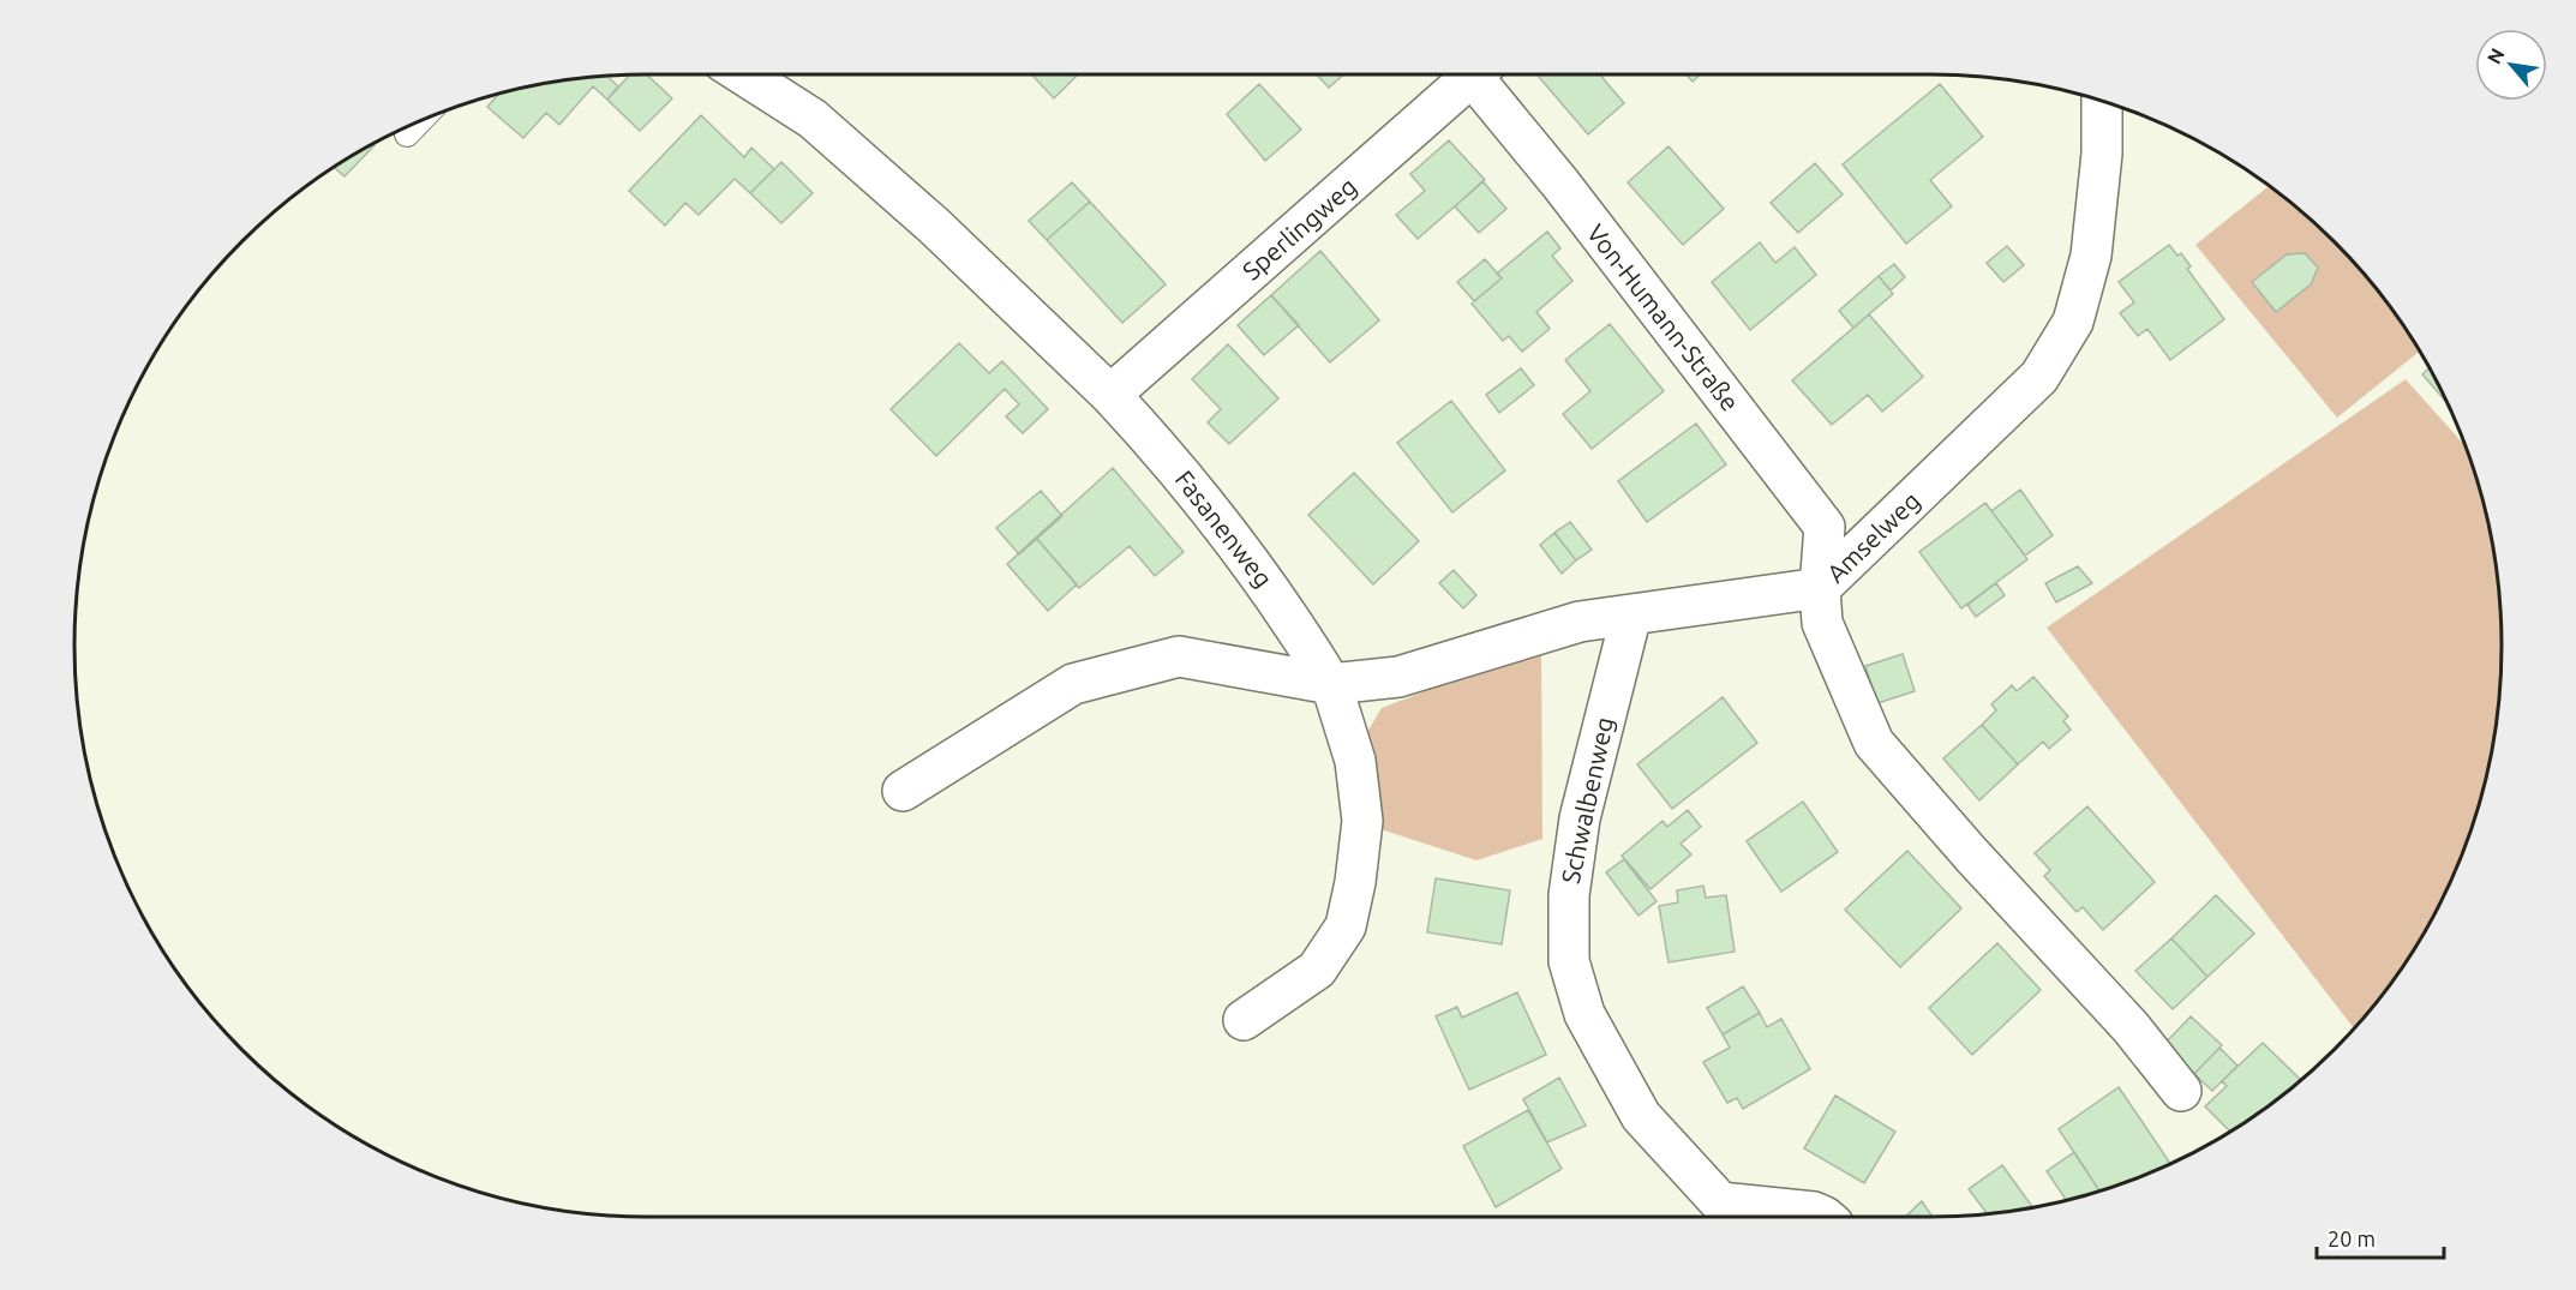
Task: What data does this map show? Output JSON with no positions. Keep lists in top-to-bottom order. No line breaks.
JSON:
{"streets":{"street":["Sperlingweg","Von-Humann-Straße","Fasanenweg","Amselweg","Schwalbenweg"]},"crossings":[["Sperlingweg","Fasanenweg"],["Von-Humann-Straße","Amselweg"]],"scale_bar":"20 m","north":"top left"}
